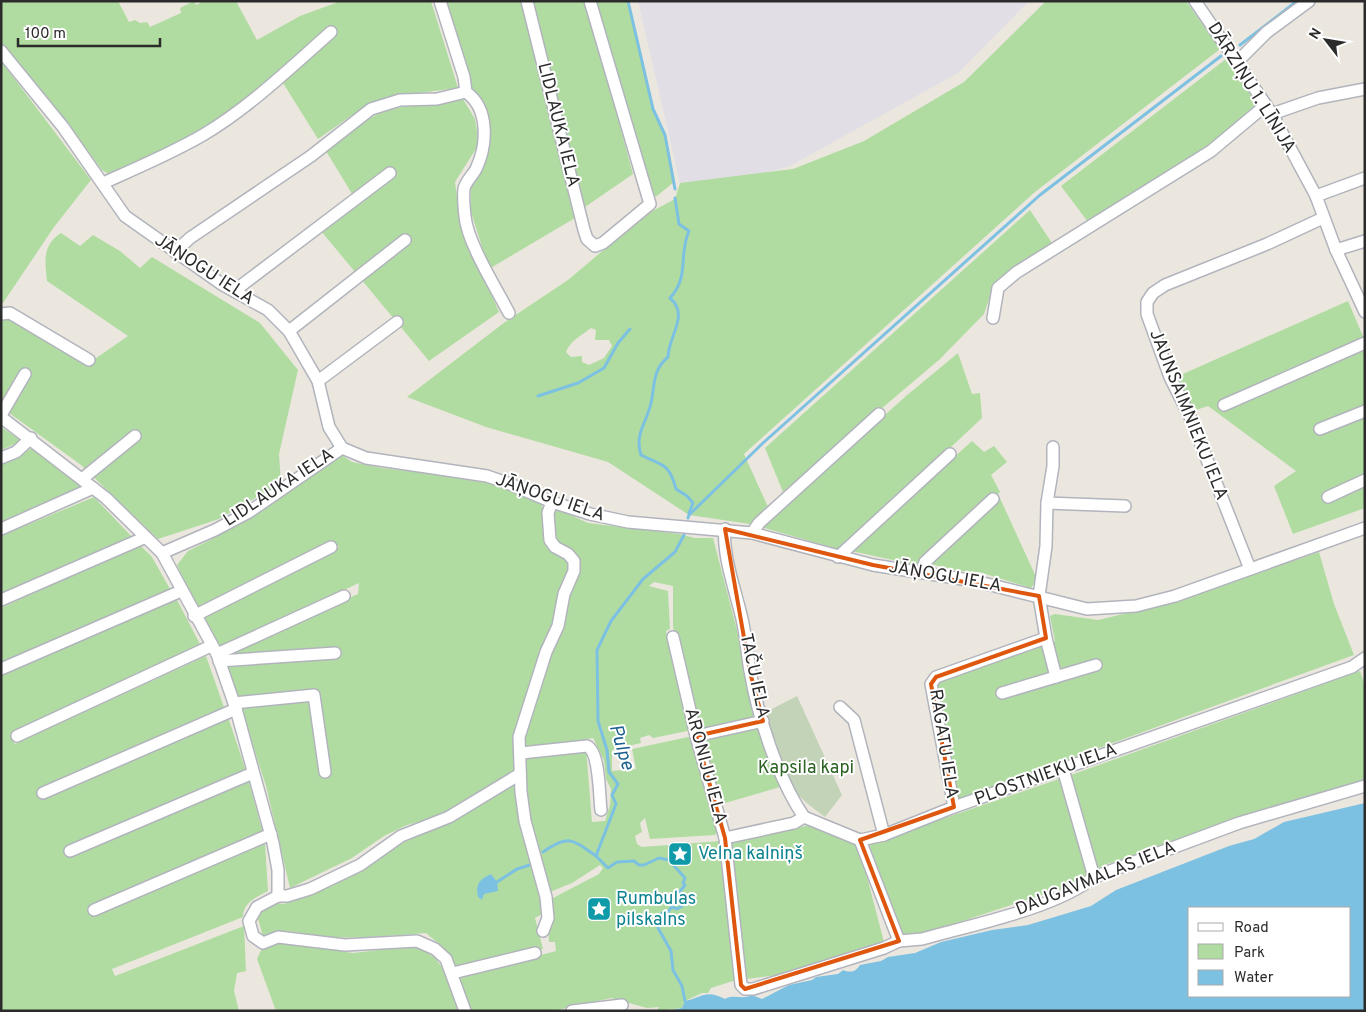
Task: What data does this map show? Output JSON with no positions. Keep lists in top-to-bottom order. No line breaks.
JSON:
{"streets":{"street":["DĀRZIŅU 1. LĪNIJA","LIDLAUKA IELA","JĀŅOGU IELA","JAUNSAIMNIEKU IELA","TAČU IELA","RAGATU IELA","ARONIJU IELA","PLOSTNIEKU IELA","DAUGAVMALAS IELA"]},"crossings":[["DĀRZIŅU 1. LĪNIJA","JAUNSAIMNIEKU IELA"],["LIDLAUKA IELA","JĀŅOGU IELA"],["JĀŅOGU IELA","JAUNSAIMNIEKU IELA"],["JĀŅOGU IELA","TAČU IELA"],["RAGATU IELA","PLOSTNIEKU IELA"],["ARONIJU IELA","DAUGAVMALAS IELA"]],"water":["Pulpe"],"parks":["Kapsila kapi"],"places":{"place":["Velna kalniņš","Rumbulas pilskalns"]},"legend":["Road","Park","Water"],"scale_bar":"100 m","north":"top left"}
